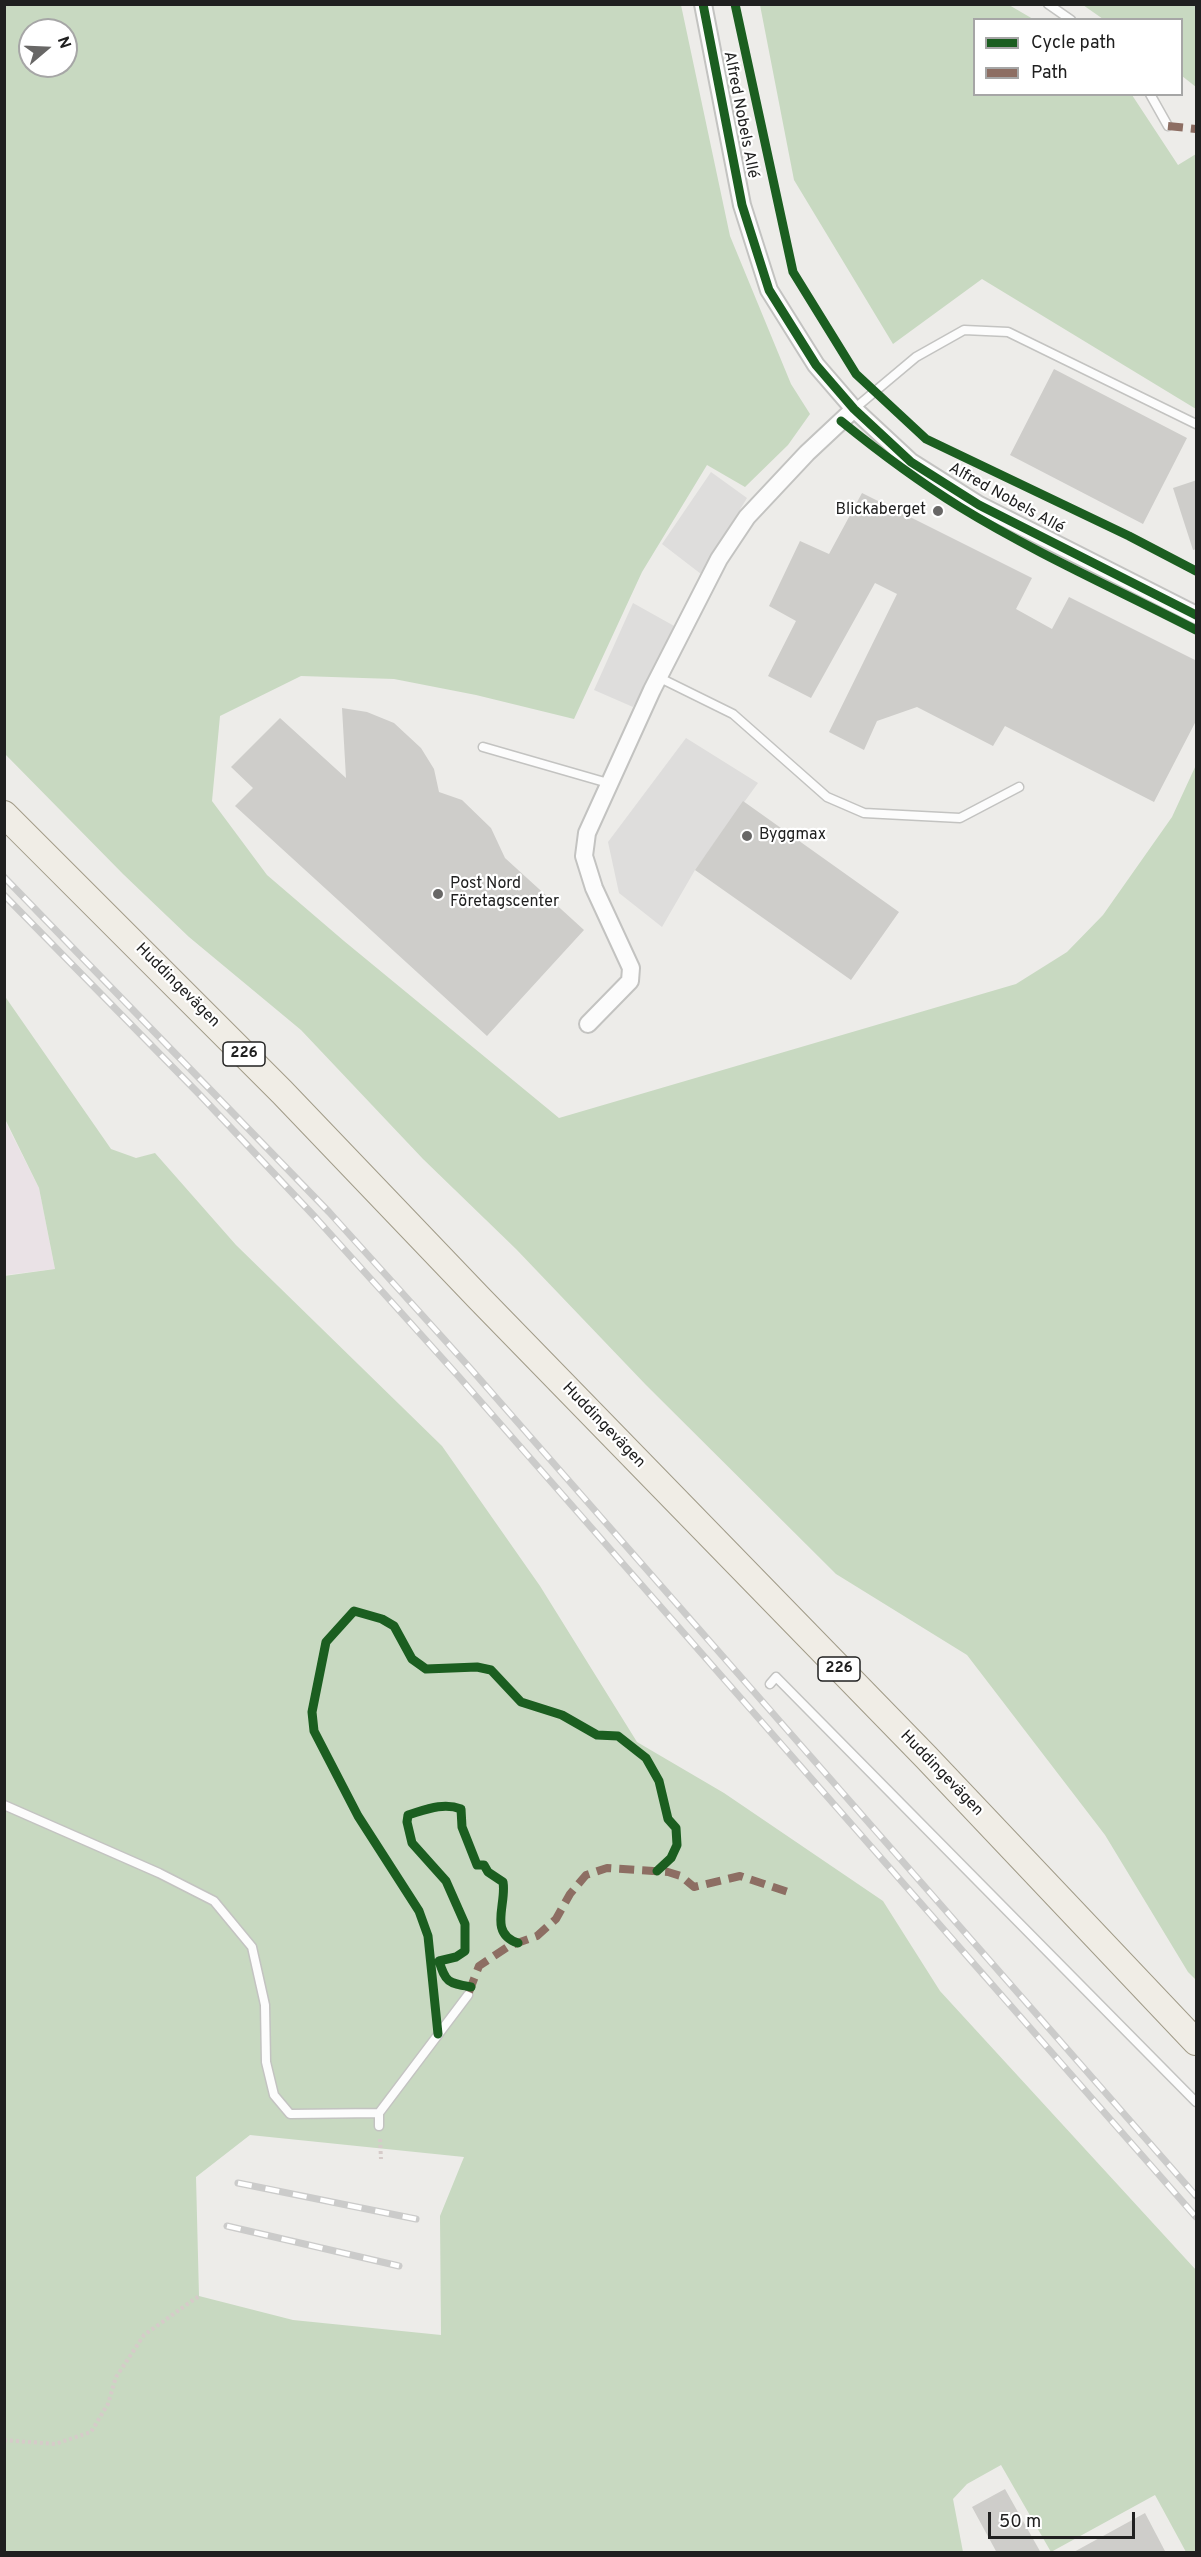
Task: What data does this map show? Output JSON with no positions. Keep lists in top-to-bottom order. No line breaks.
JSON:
{"streets":{"main road":["Huddingevägen","226"],"street":["Alfred Nobels Allé"]},"places":["Blickaberget","Byggmax","Post Nord Företagscenter"],"legend":["Cycle path","Path"],"scale_bar":"50 m","north":"right"}
